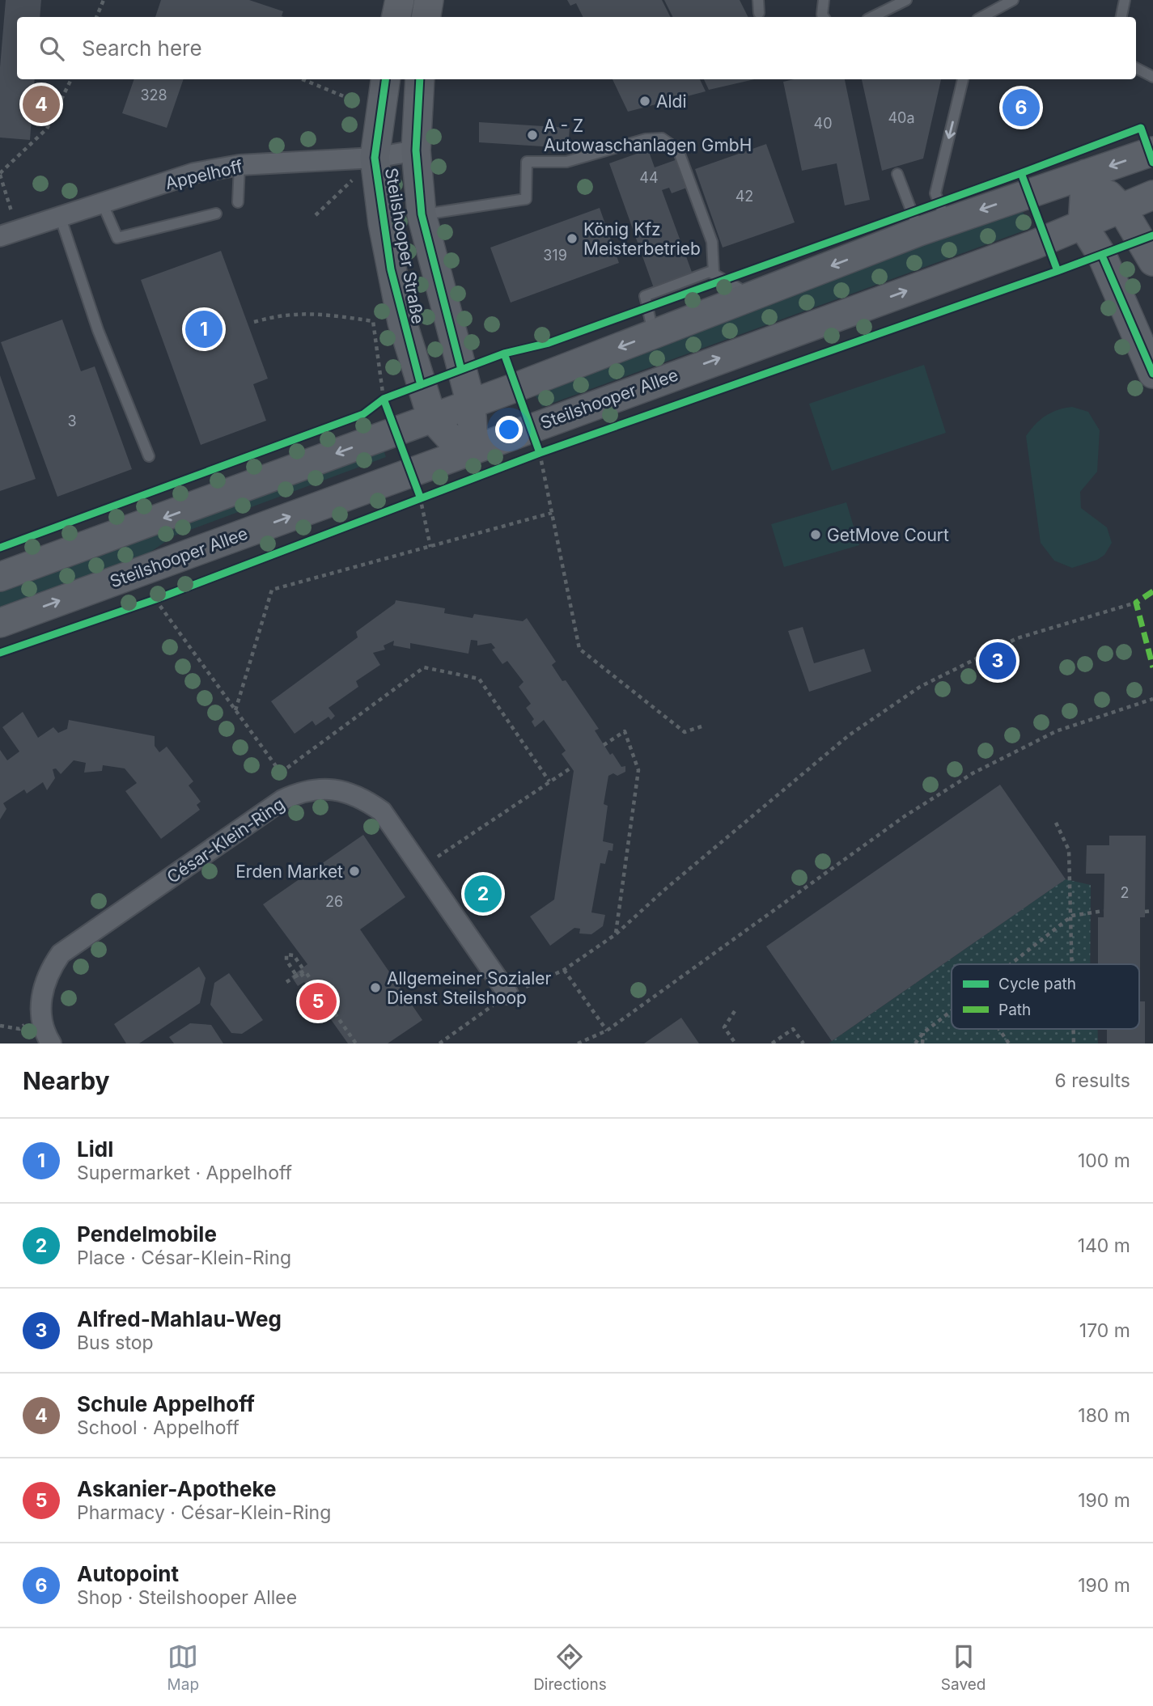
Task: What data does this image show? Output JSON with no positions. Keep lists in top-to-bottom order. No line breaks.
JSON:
{"streets":{"main road":["Steilshooper Straße","Steilshooper Allee"],"street":["Appelhoff","César-Klein-Ring"]},"crossings":[["Appelhoff","Steilshooper Straße"],["Steilshooper Straße","Steilshooper Allee"]],"places":["Aldi","A - Z Autowaschanlagen GmbH","König Kfz Meisterbetrieb","GetMove Court","Erden Market","Allgemeiner Sozialer Dienst Steilshoop"],"house_numbers":["328","40a","40","44","42","319","3","2","26"],"legend":["Cycle path","Path"],"page":{"search":"Search here","pins":["4","6","1","3","2","5"],"heading":["Nearby","6 results"],"list":[{"mark":"1","name":"Lidl","note":"Supermarket · Appelhoff","value":"100 m"},{"mark":"2","name":"Pendelmobile","note":"Place · César-Klein-Ring","value":"140 m"},{"mark":"3","name":"Alfred-Mahlau-Weg","note":"Bus stop","value":"170 m"},{"mark":"4","name":"Schule Appelhoff","note":"School · Appelhoff","value":"180 m"},{"mark":"5","name":"Askanier-Apotheke","note":"Pharmacy · César-Klein-Ring","value":"190 m"},{"mark":"6","name":"Autopoint","note":"Shop · Steilshooper Allee","value":"190 m"}],"nav":["Map","Directions","Saved"]}}
